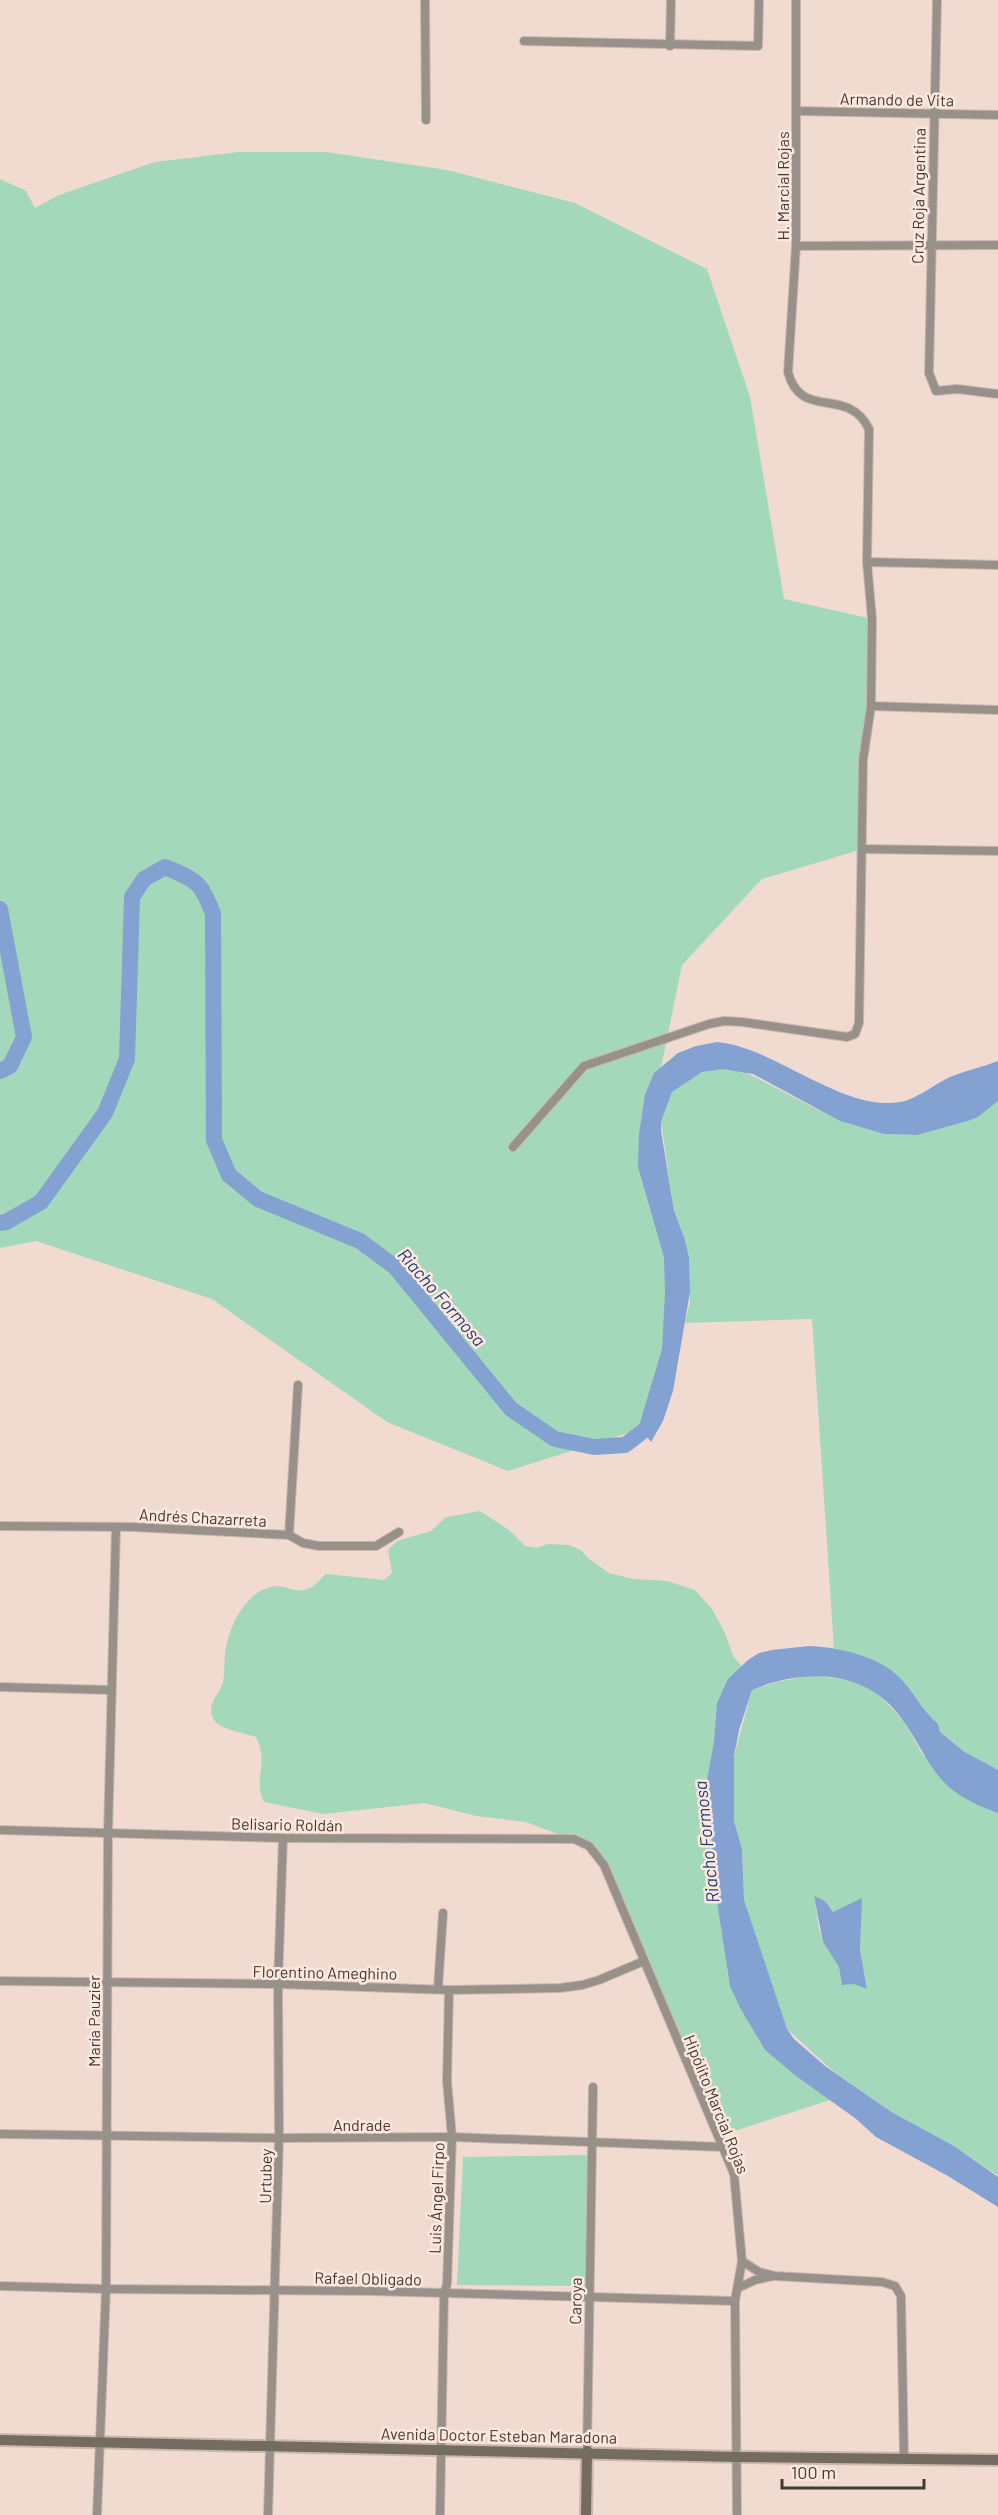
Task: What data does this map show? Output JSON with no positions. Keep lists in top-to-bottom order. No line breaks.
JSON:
{"streets":{"main road":["Caroya","Avenida Doctor Esteban Maradona"],"street":["Armando de Vita","H. Marcial Rojas","Cruz Roja Argentina","Andrés Chazarreta","Belisario Roldán","Florentino Ameghino","María Pauzier","Hipólito Marcial Rojas","Andrade","Urtubey","Luis Ángel Firpo","Rafael Obligado"]},"crossings":[["Armando de Vita","H. Marcial Rojas"],["Armando de Vita","Cruz Roja Argentina"],["Andrés Chazarreta","María Pauzier"],["Belisario Roldán","María Pauzier"],["Belisario Roldán","Hipólito Marcial Rojas"],["Belisario Roldán","Urtubey"],["Florentino Ameghino","María Pauzier"],["Florentino Ameghino","Hipólito Marcial Rojas"],["Florentino Ameghino","Urtubey"],["Florentino Ameghino","Luis Ángel Firpo"],["María Pauzier","Andrade"],["María Pauzier","Rafael Obligado"],["María Pauzier","Avenida Doctor Esteban Maradona"],["Hipólito Marcial Rojas","Andrade"],["Hipólito Marcial Rojas","Rafael Obligado"],["Hipólito Marcial Rojas","Avenida Doctor Esteban Maradona"],["Andrade","Urtubey"],["Andrade","Luis Ángel Firpo"],["Andrade","Caroya"],["Urtubey","Rafael Obligado"],["Urtubey","Avenida Doctor Esteban Maradona"],["Luis Ángel Firpo","Rafael Obligado"],["Luis Ángel Firpo","Avenida Doctor Esteban Maradona"],["Rafael Obligado","Caroya"],["Caroya","Avenida Doctor Esteban Maradona"]],"water":["Riacho Formosa"],"scale_bar":"100 m"}
